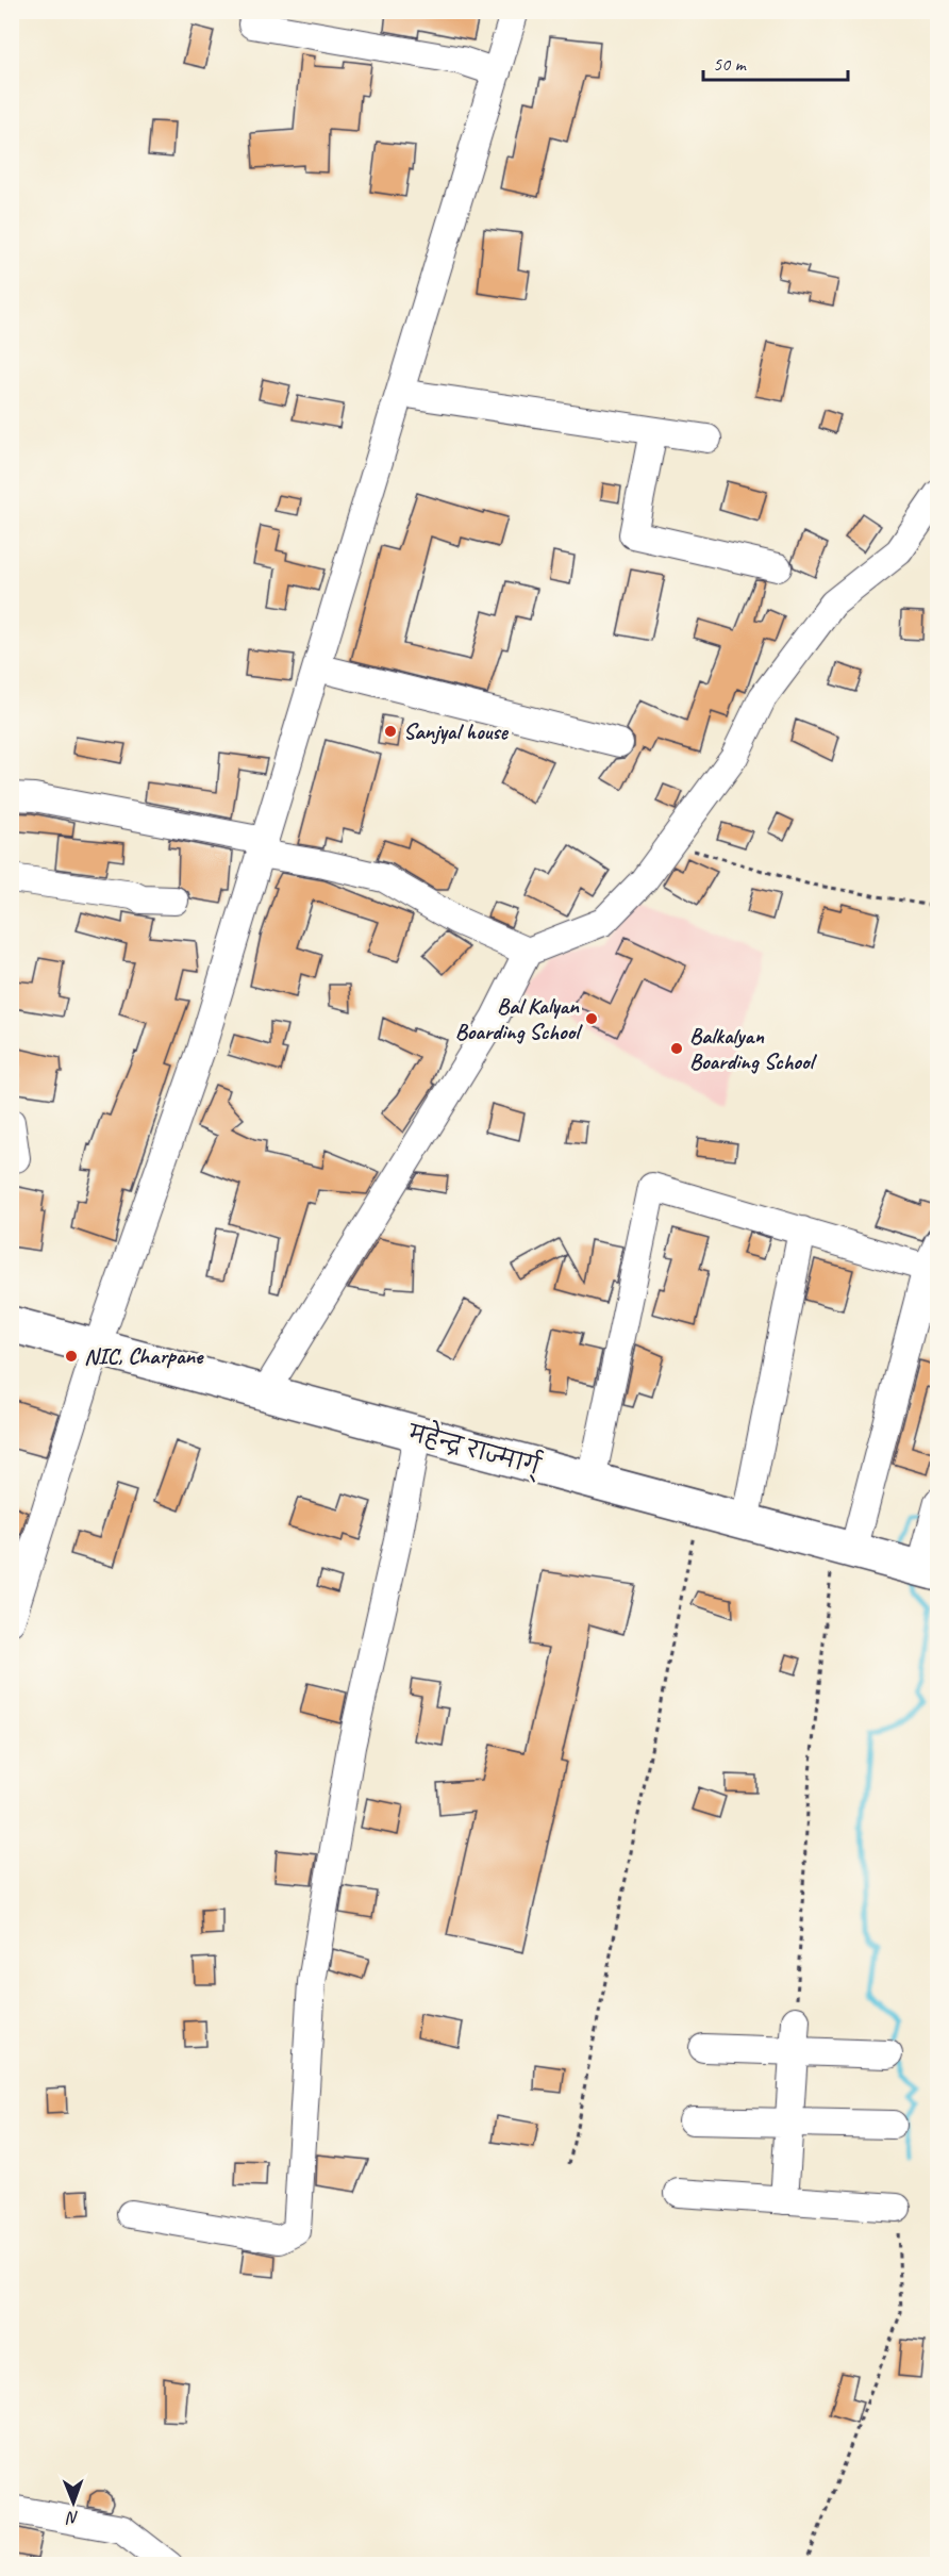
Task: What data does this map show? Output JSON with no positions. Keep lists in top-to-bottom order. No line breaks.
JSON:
{"streets":{"highway":["महेन्द्र राज्मार्ग्"]},"places":["Sanjyal house","Bal Kalyan Boarding School","Balkalyan Boarding School","NIC, Charpane"],"scale_bar":"50 m","north":"bottom"}
